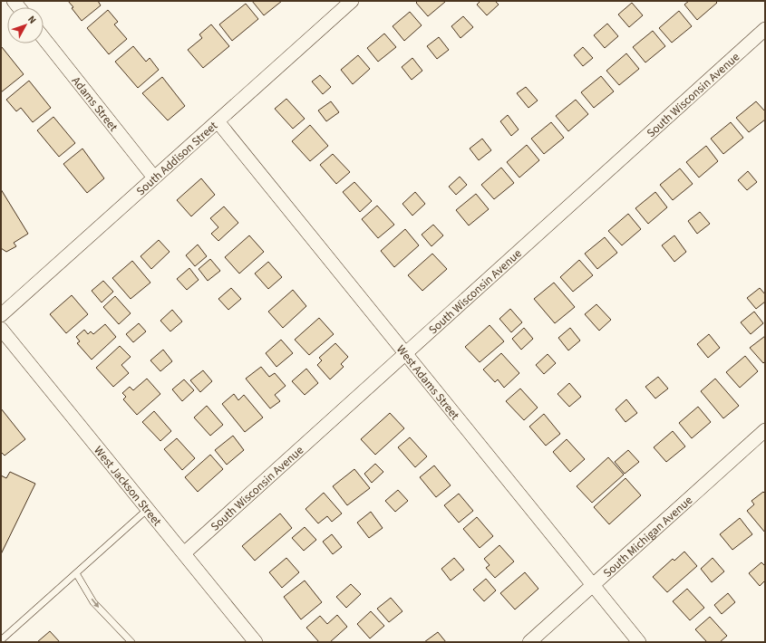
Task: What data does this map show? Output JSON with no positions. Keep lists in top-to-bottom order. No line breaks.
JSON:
{"streets":{"street":["South Wisconsin Avenue","Adams Street","South Addison Street","West Adams Street","West Jackson Street","South Michigan Avenue"]},"crossings":[["South Wisconsin Avenue","West Adams Street"],["South Wisconsin Avenue","West Jackson Street"],["Adams Street","South Addison Street"],["South Addison Street","West Adams Street"],["West Adams Street","South Michigan Avenue"]],"north":"top right"}
